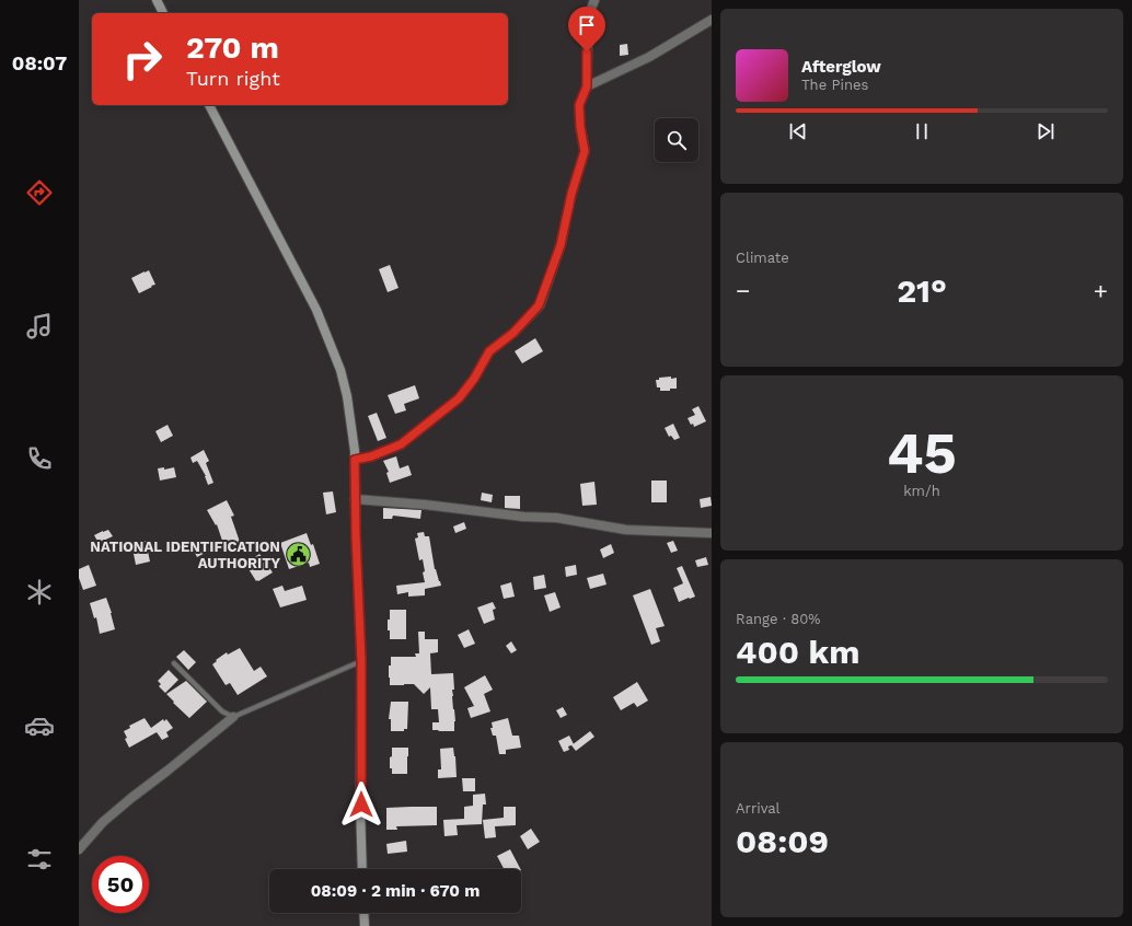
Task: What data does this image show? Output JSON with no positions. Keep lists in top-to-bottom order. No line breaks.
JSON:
{"places":{"public building":["NATIONAL IDENTIFICATION AUTHORITY"]},"page":{"tabs":"08:07","turn":["270 m","Turn right"],"song":["Afterglow","The Pines"],"tile":["Climate",["45","km/h"],["Range · 80%","400 km"],["Arrival","08:09"]],"heat":["−","21°","+"],"limit":"50","trip":"08:09 · 2 min · 670 m"}}
